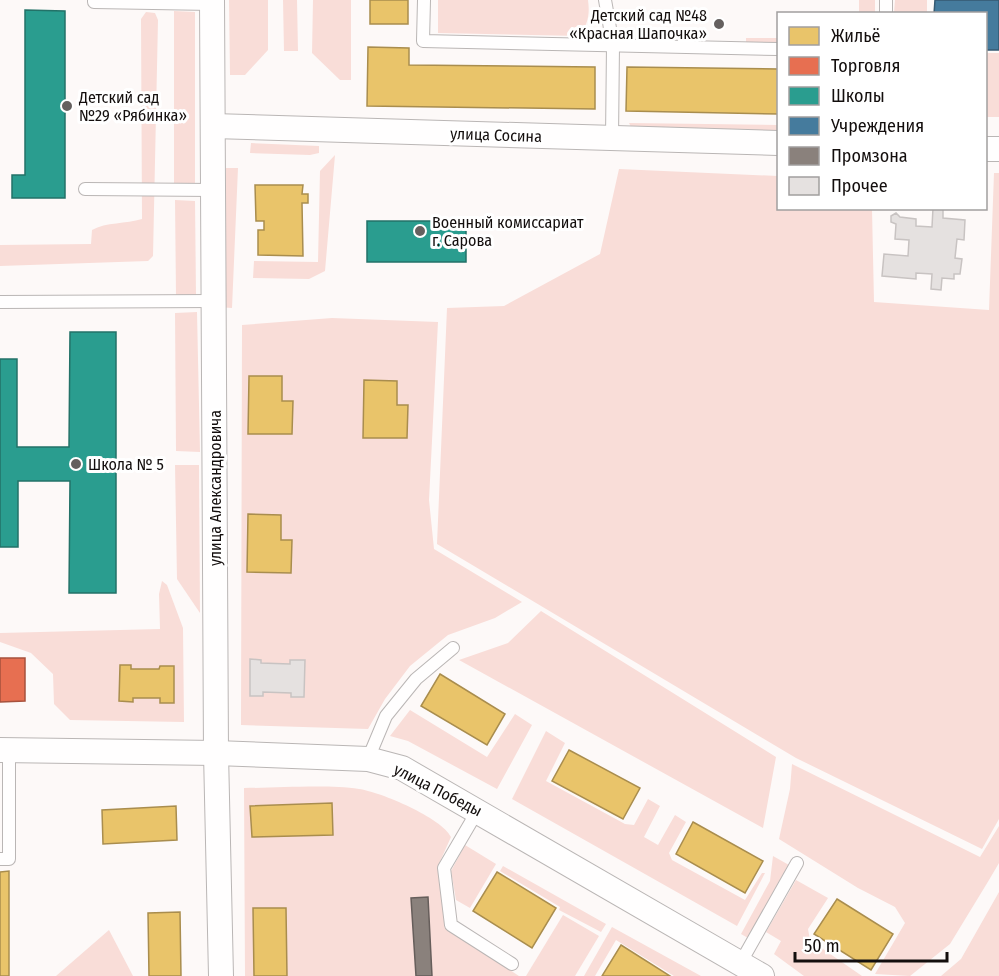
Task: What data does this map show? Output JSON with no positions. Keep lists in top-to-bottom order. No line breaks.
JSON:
{"streets":{"street":["улица Сосина","улица Александровича","улица Победы"]},"crossings":[["улица Сосина","улица Александровича"],["улица Александровича","улица Победы"]],"places":["Детский сад №48 «Красная Шапочка»","Детский сад №29 «Рябинка»","Военный комиссариат г. Сарова","Школа № 5"],"legend":["Жильё","Торговля","Школы","Учреждения","Промзона","Прочее"],"scale_bar":"50 m"}
